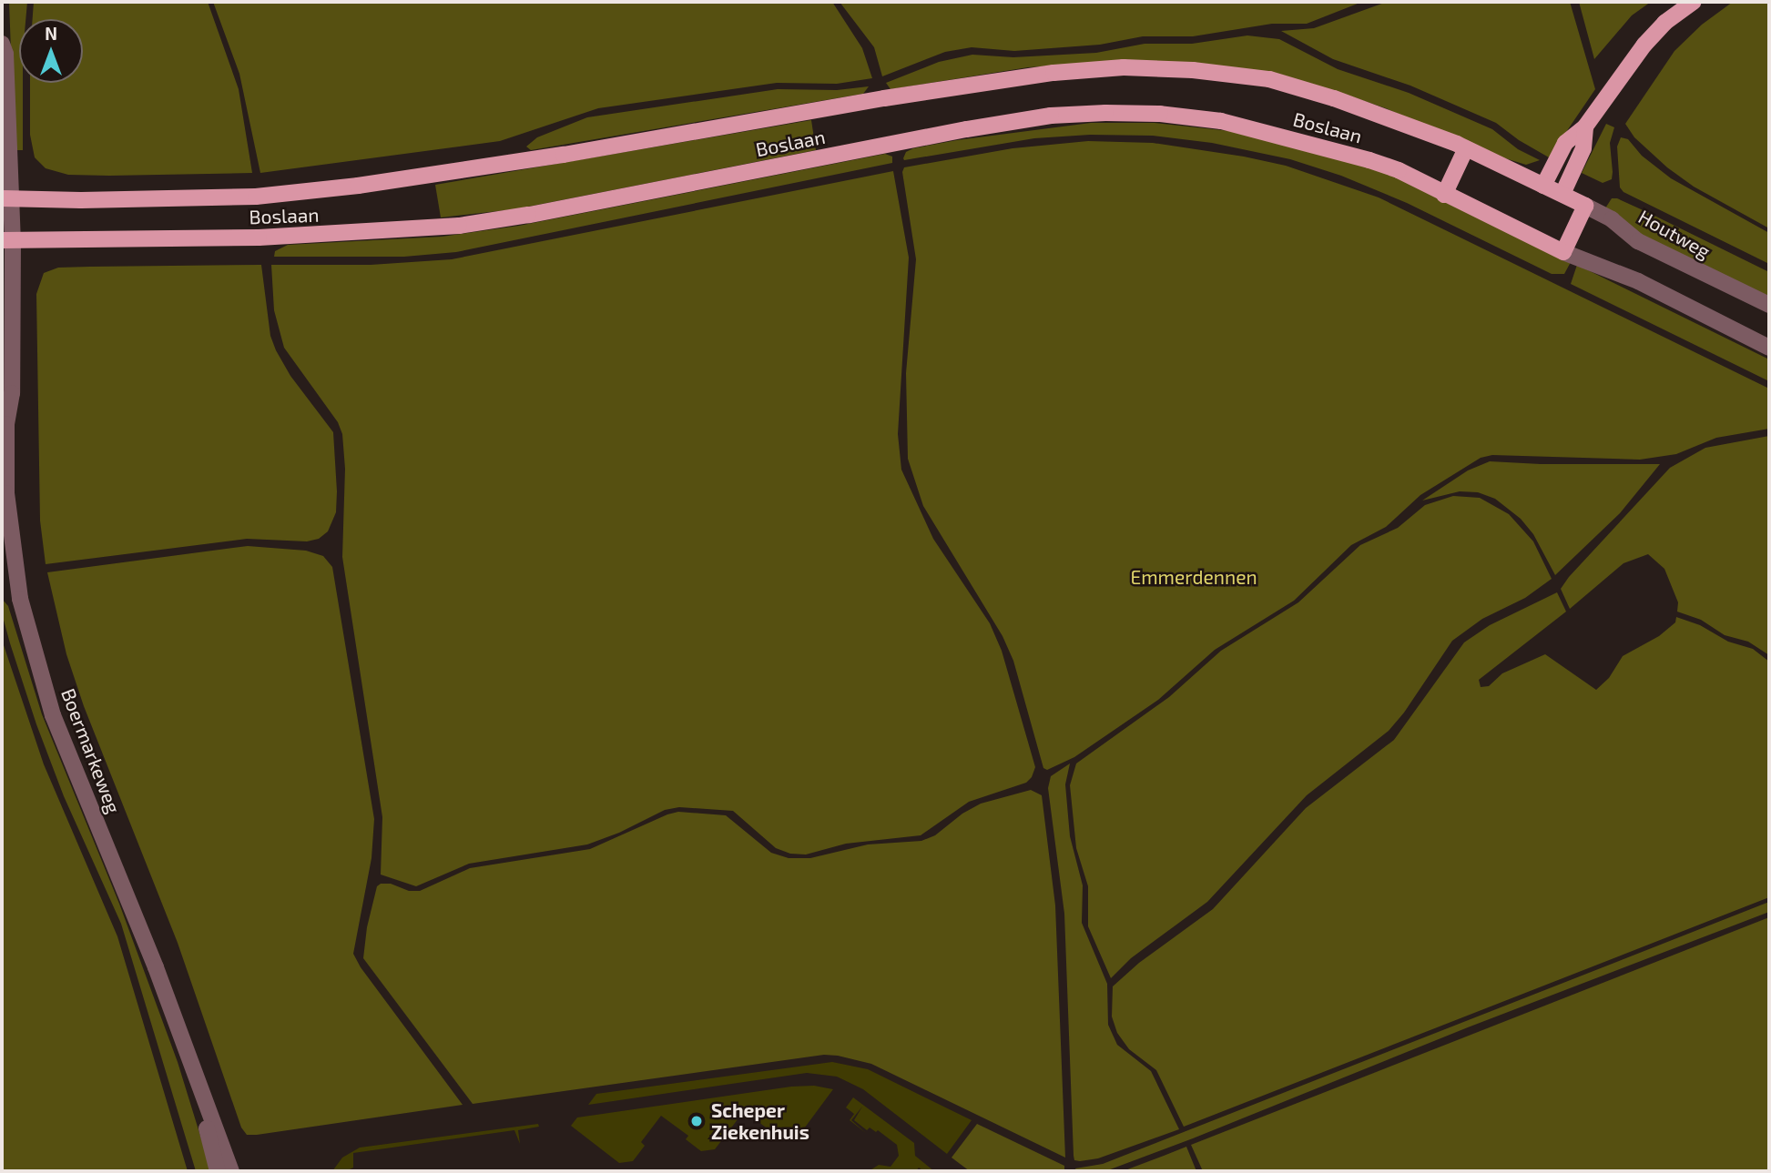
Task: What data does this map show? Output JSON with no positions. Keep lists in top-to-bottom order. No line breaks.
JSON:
{"streets":{"main road":["Boslaan","Houtweg"],"street":["Boermarkeweg"]},"crossings":[["Boslaan","Houtweg"],["Boslaan","Boermarkeweg"]],"parks":["Emmerdennen"],"places":["Scheper Ziekenhuis"],"north":"top"}
